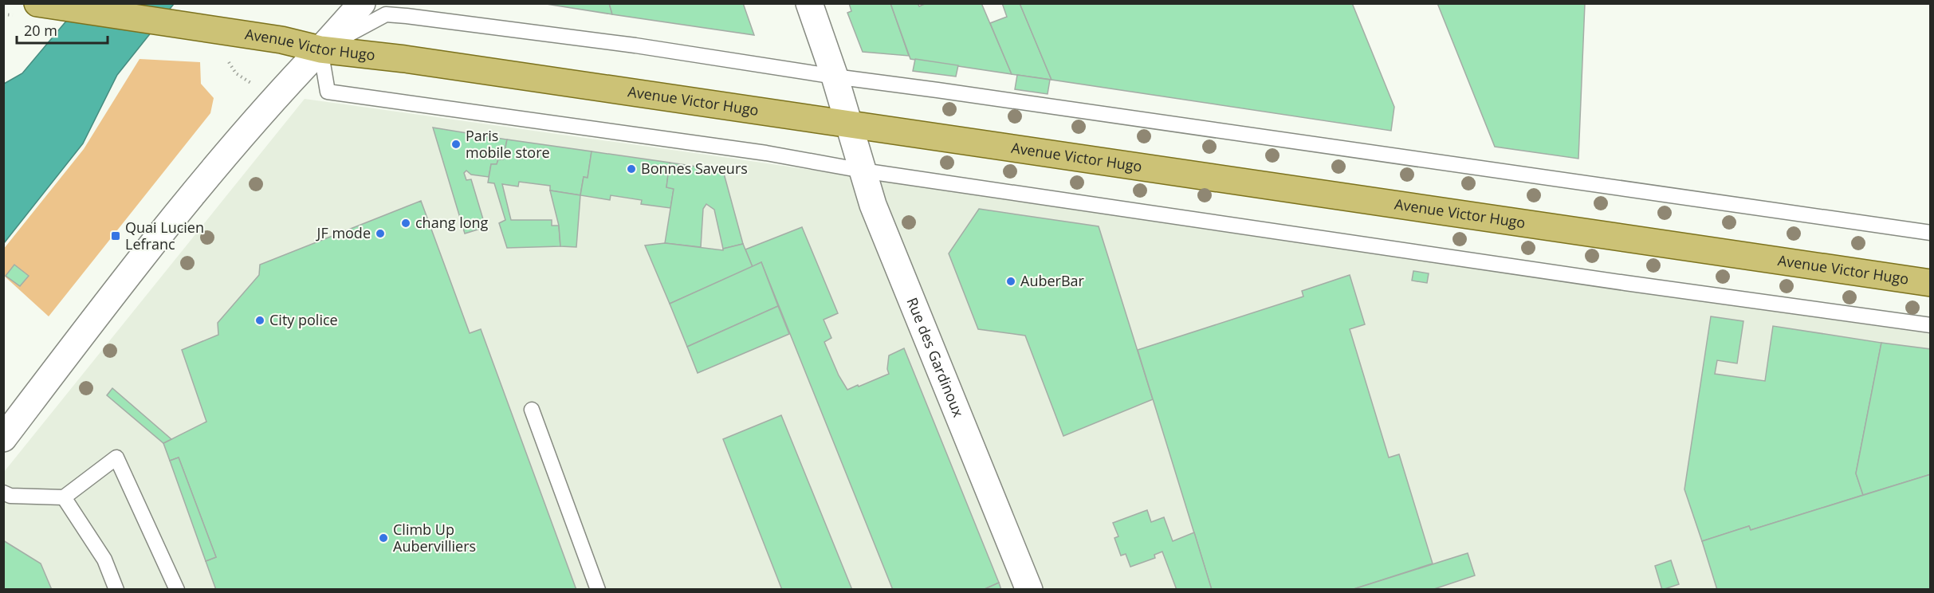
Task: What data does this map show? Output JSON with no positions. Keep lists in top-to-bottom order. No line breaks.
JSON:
{"streets":{"main road":["Avenue Victor Hugo"],"street":["Rue des Gardinoux"]},"crossings":[["Avenue Victor Hugo","Rue des Gardinoux"]],"places":{"other":["Paris mobile store","Bonnes Saveurs","chang long","JF mode","AuberBar","City police","Climb Up Aubervilliers"],"transit":["Quai Lucien Lefranc"]},"scale_bar":"20 m"}
